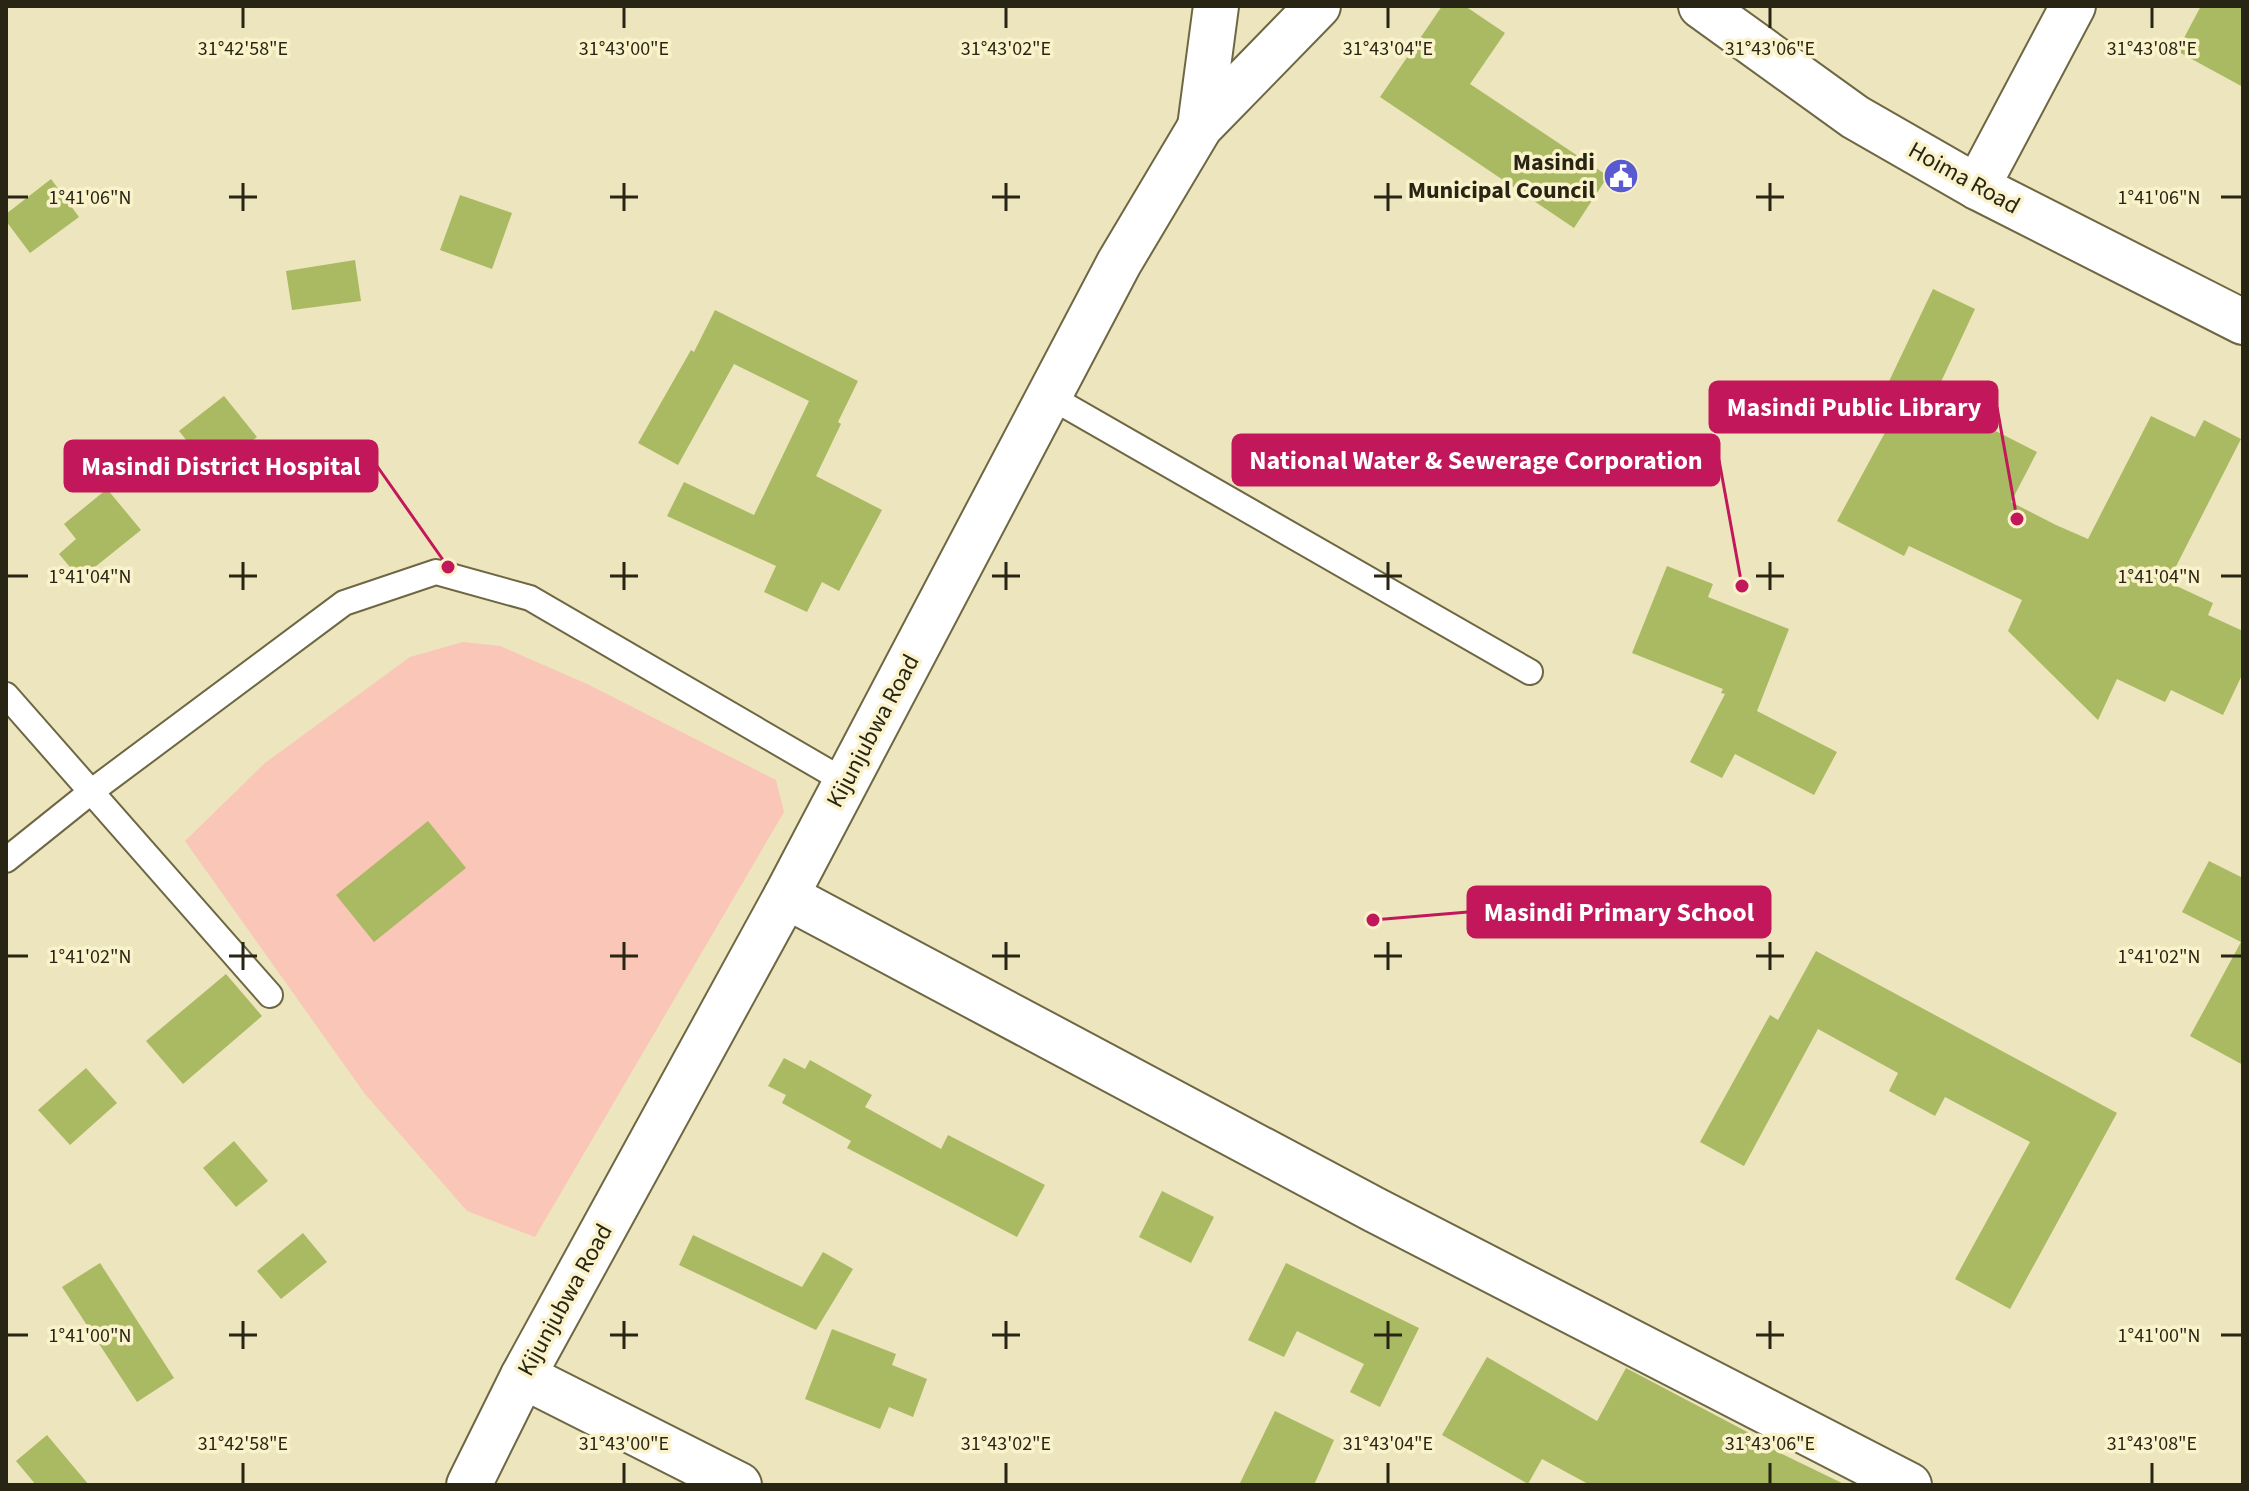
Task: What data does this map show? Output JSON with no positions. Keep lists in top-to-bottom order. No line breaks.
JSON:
{"streets":{"street":["Hoima Road","Kijunjubwa Road"]},"places":{"public building":["Masindi Municipal Council"],"other":["Masindi Public Library","Masindi District Hospital","National Water & Sewerage Corporation","Masindi Primary School"]},"coordinates":["31°42'58\"E","31°43'00\"E","31°43'02\"E","31°43'04\"E","31°43'06\"E","31°43'08\"E","1°41'06\"N","1°41'04\"N","1°41'02\"N","1°41'00\"N"]}
